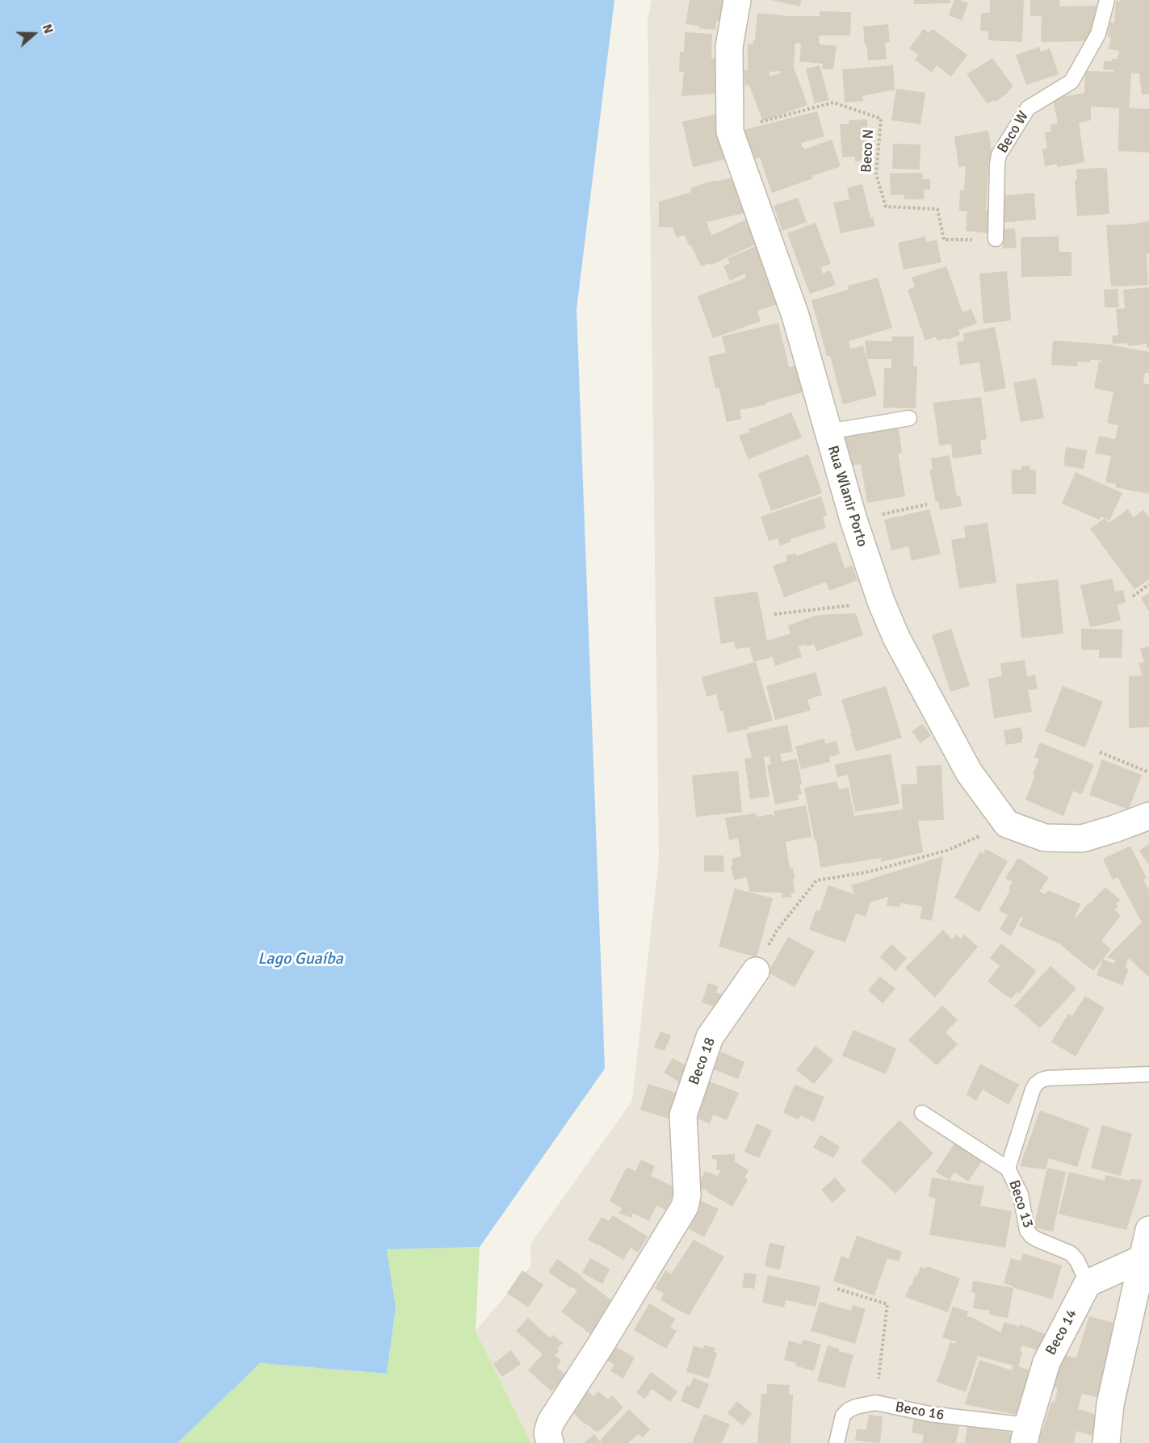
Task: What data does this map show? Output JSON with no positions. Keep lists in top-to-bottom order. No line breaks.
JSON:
{"streets":{"street":["Rua Wlanir Porto","Beco 18","Beco 14"],"lane":["Beco W","Beco 13","Beco 16"],"path":["Beco N"]},"crossings":[["Beco W","Beco N"],["Beco N","Rua Wlanir Porto"],["Beco 13","Beco 14"],["Beco 14","Beco 16"]],"water":["Lago Guaíba"],"north":"right"}
